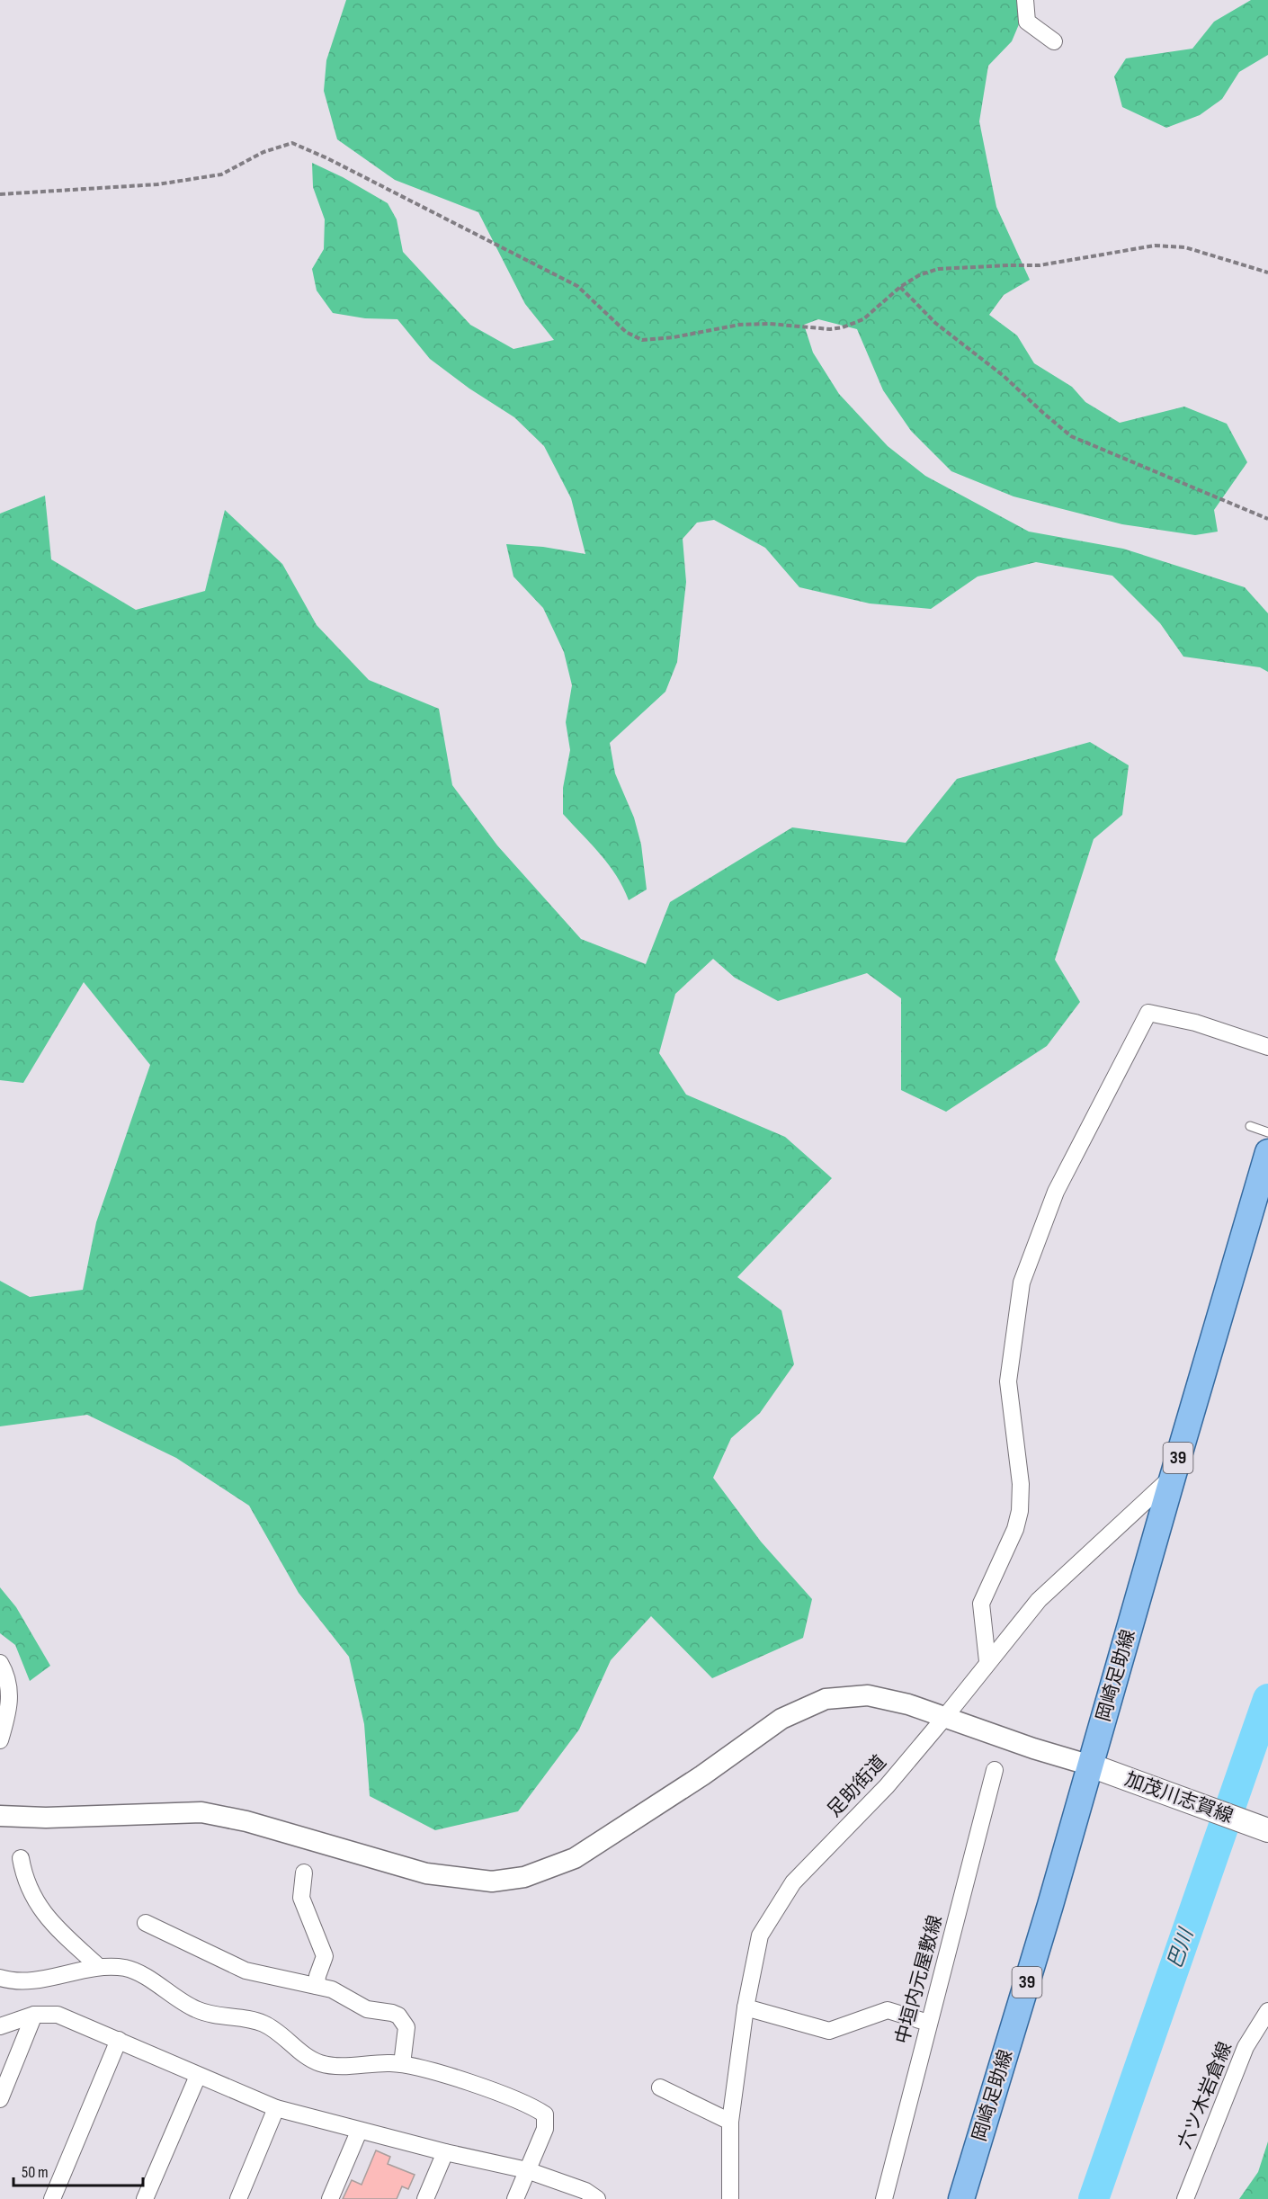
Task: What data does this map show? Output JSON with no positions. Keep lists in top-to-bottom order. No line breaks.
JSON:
{"streets":{"main road":["39","岡崎足助線","加茂川志賀線"],"street":["足助街道","中垣内元屋敷線","六ツ木岩倉線"]},"crossings":[["岡崎足助線","足助街道"],["岡崎足助線","加茂川志賀線"]],"water":["巴川"],"scale_bar":"50 m"}
